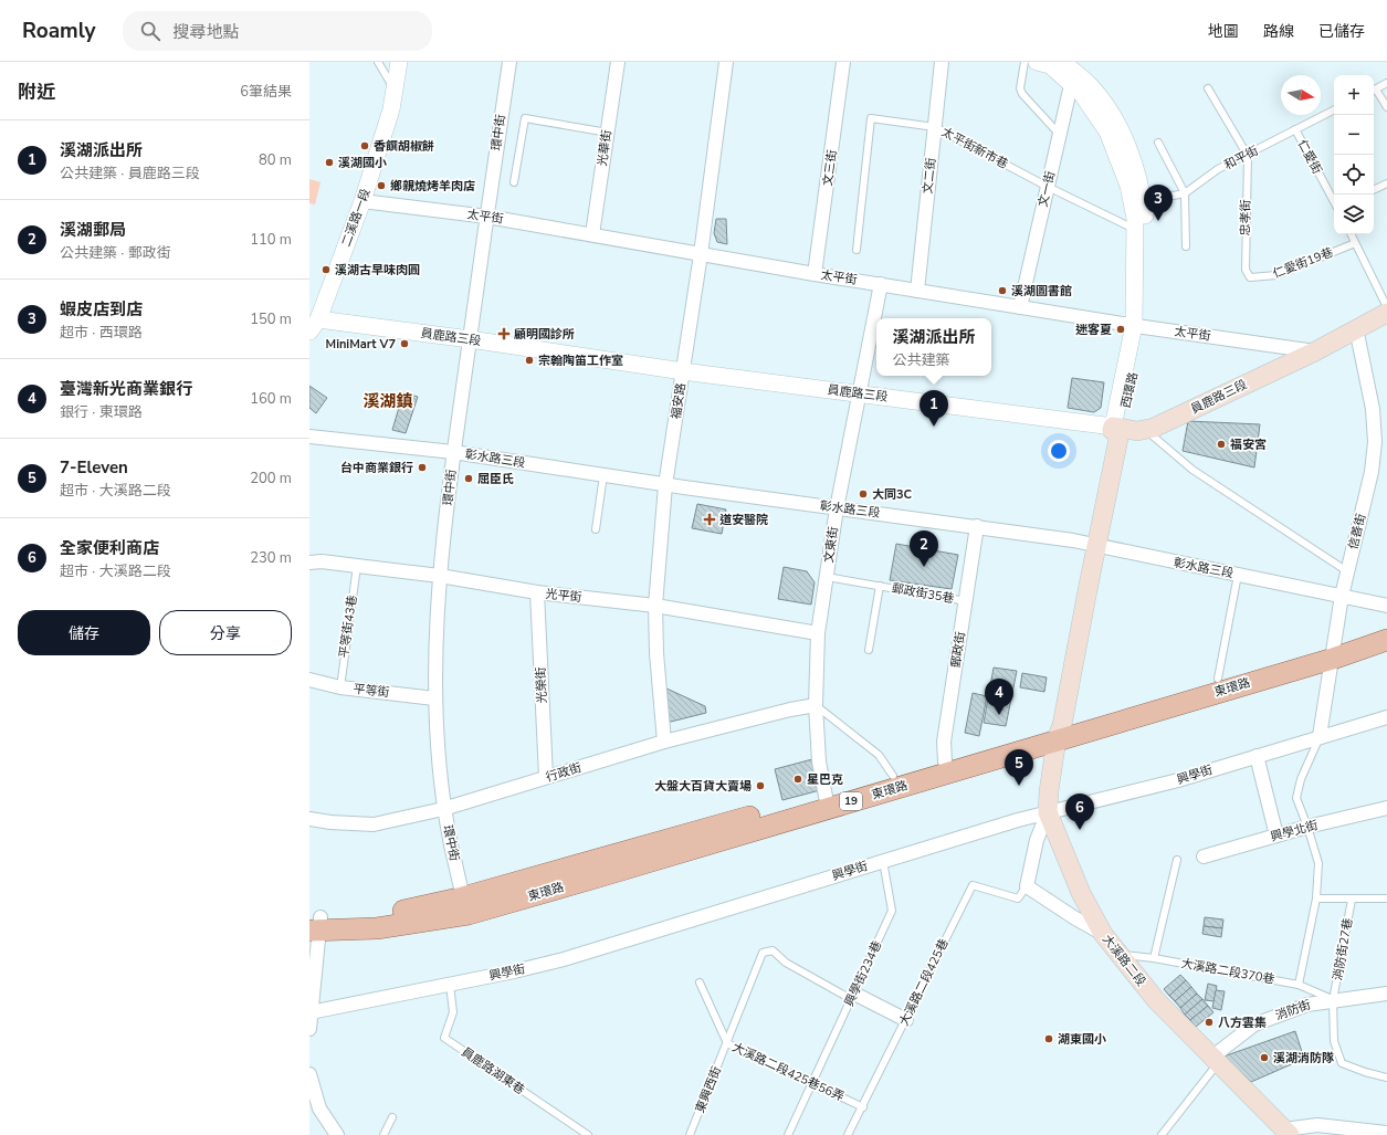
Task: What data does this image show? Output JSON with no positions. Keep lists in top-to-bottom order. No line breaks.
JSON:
{"streets":{"main road":["員鹿路三段","西環路","東環路","19","大溪路二段"],"street":["環中街","光華街","文三街","文二街","文一街","太平街","二溪路一段","福安路","彰水路三段","信善街","文東街","光平街","郵政街","光榮街","平等街","行政街","興學街","興學北街","消防街"],"lane":["太平街新市巷","仁愛街","和平街","忠孝街","仁愛街19巷","郵政街35巷","平等街43巷","消防街27巷","大溪路二段370巷","興學街234巷","大溪路二段425巷","員鹿路湖東巷","大溪路二段425巷56弄","東興西街"]},"crossings":[["環中街","太平街"],["環中街","員鹿路三段"],["環中街","彰水路三段"],["環中街","光平街"],["環中街","東環路"],["環中街","平等街"],["環中街","行政街"],["光華街","太平街"],["太平街新市巷","文二街"],["太平街新市巷","文一街"],["太平街新市巷","西環路"],["仁愛街","和平街"],["和平街","忠孝街"],["和平街","西環路"],["文三街","太平街"],["文二街","太平街"],["文一街","太平街"],["文一街","西環路"],["太平街","二溪路一段"],["太平街","員鹿路三段"],["太平街","西環路"],["太平街","福安路"],["太平街","文東街"],["二溪路一段","員鹿路三段"],["忠孝街","仁愛街19巷"],["員鹿路三段","西環路"],["員鹿路三段","福安路"],["員鹿路三段","信善街"],["員鹿路三段","文東街"],["西環路","彰水路三段"],["西環路","東環路"],["西環路","大溪路二段"],["福安路","彰水路三段"],["福安路","光平街"],["福安路","行政街"],["彰水路三段","信善街"],["彰水路三段","文東街"],["彰水路三段","郵政街"],["信善街","東環路"],["信善街","興學街"],["文東街","郵政街35巷"],["文東街","光平街"],["文東街","東環路"],["文東街","行政街"],["郵政街35巷","郵政街"],["光平街","平等街43巷"],["光平街","光榮街"],["平等街43巷","平等街"],["郵政街","東環路"],["光榮街","行政街"],["東環路","大溪路二段"],["興學街","大溪路二段"],["興學街","興學街234巷"],["興學街","員鹿路湖東巷"],["消防街27巷","大溪路二段370巷"],["消防街27巷","消防街"],["大溪路二段","大溪路二段370巷"],["大溪路二段","消防街"],["大溪路二段370巷","消防街"],["興學街234巷","大溪路二段425巷56弄"],["興學街234巷","東興西街"],["大溪路二段425巷","大溪路二段425巷56弄"],["大溪路二段425巷56弄","東興西街"]],"districts":["溪湖鎮"],"places":{"other":["香饌胡椒餅","溪湖國小","鄉親燒烤羊肉店","溪湖古早味肉圓","溪湖圖書館","迷客夏","MiniMart V7","宗翰陶笛工作室","福安宮","台中商業銀行","屈臣氏","大同3C","星巴克","大盤大百貨大賣場","八方雲集","湖東國小","溪湖消防隊"],"health":["顧明國診所","道安醫院"]},"north":"right","page":{"header":"Roamly","search":"搜尋地點","nav":["地圖","路線","已儲存"],"heading":["附近","6筆結果"],"map_buttons":["+","−"],"list":[{"mark":"1","name":"溪湖派出所","note":"公共建築 · 員鹿路三段","value":"80 m"},{"mark":"2","name":"溪湖郵局","note":"公共建築 · 郵政街","value":"110 m"},{"mark":"3","name":"蝦皮店到店","note":"超市 · 西環路","value":"150 m"},{"mark":"4","name":"臺灣新光商業銀行","note":"銀行 · 東環路","value":"160 m"},{"mark":"5","name":"7-Eleven","note":"超市 · 大溪路二段","value":"200 m"},{"mark":"6","name":"全家便利商店","note":"超市 · 大溪路二段","value":"230 m"}],"pins":["3","1","2","4","5","6"],"popup":["溪湖派出所","公共建築"],"buttons":["儲存","分享"]}}
